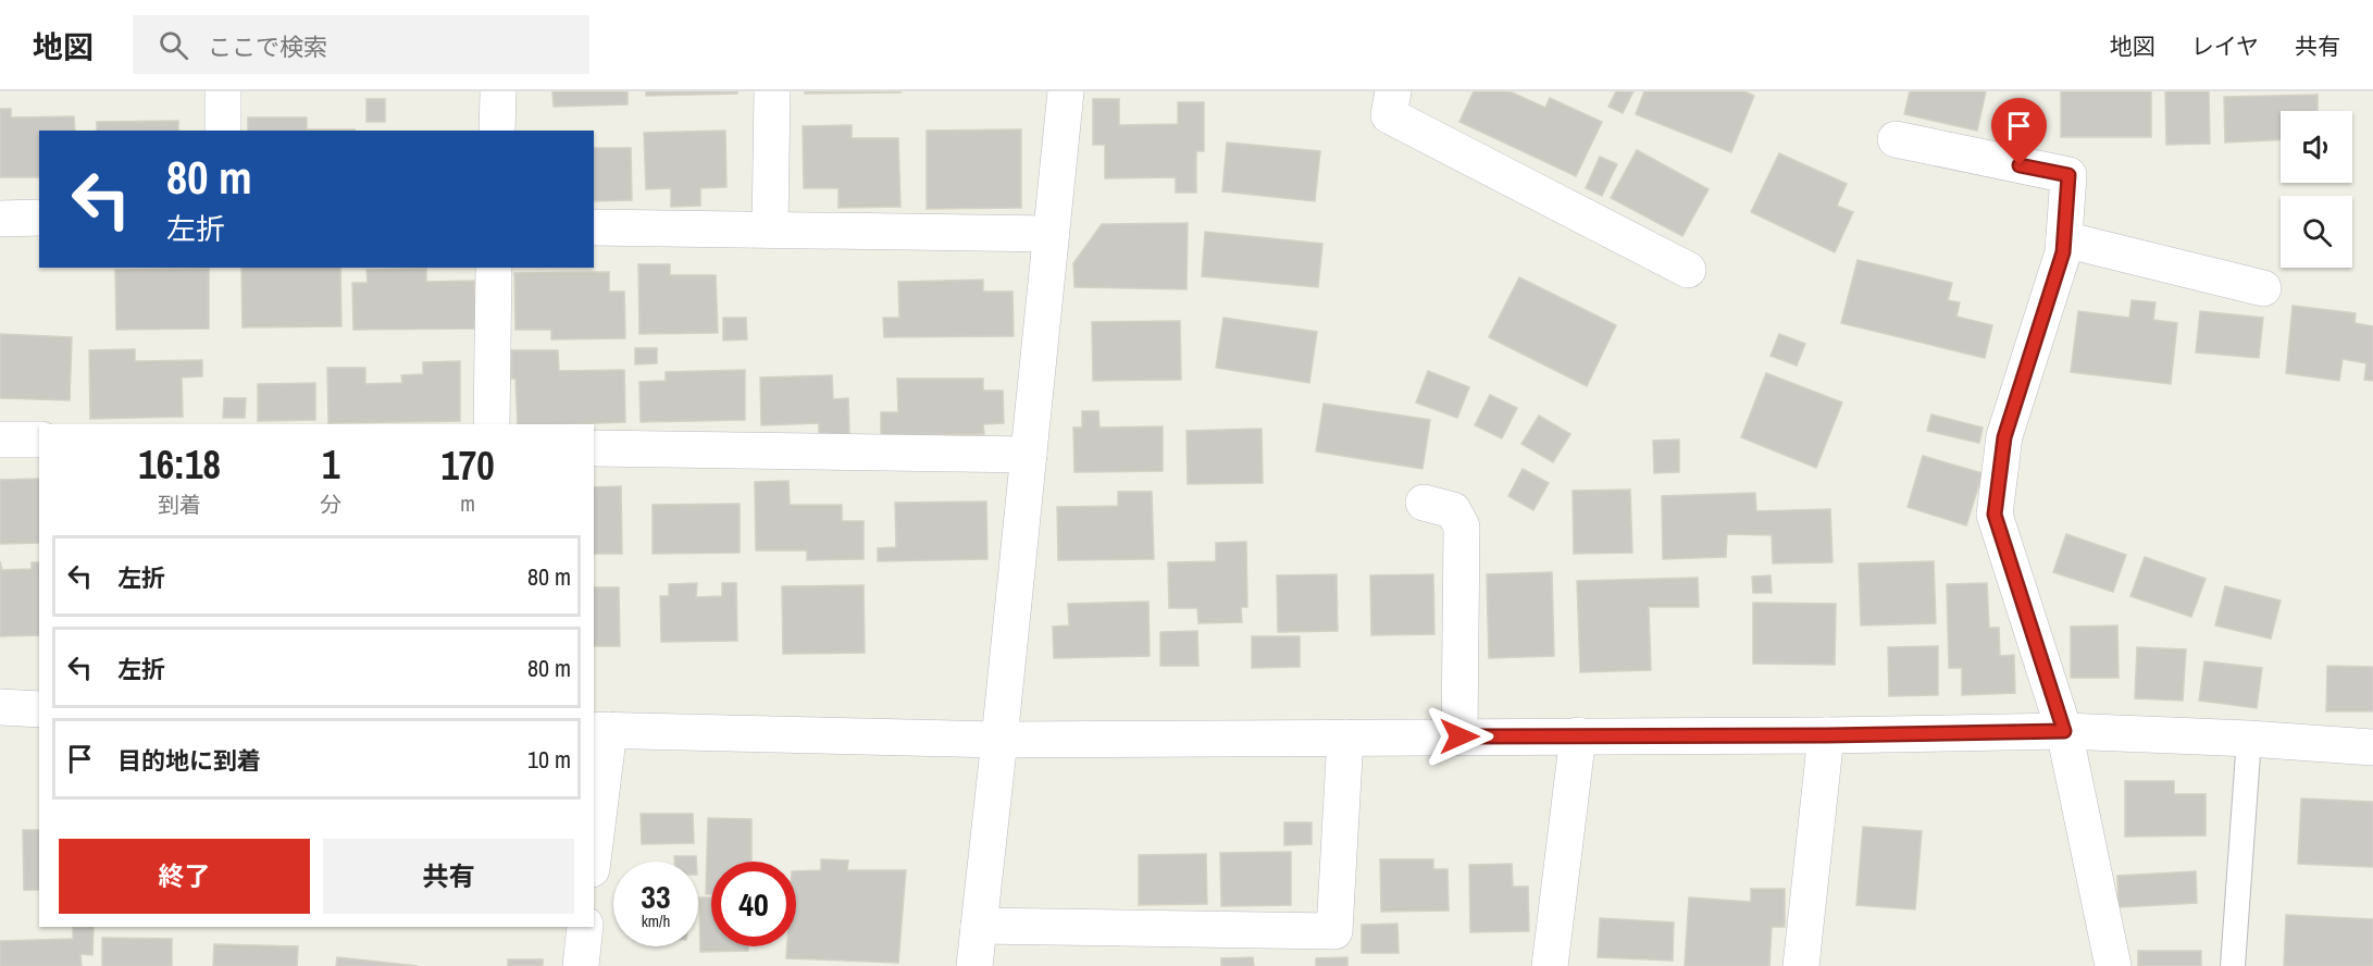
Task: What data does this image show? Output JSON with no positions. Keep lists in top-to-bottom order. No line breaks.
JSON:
{"page":{"header":"地図","search":"ここで検索","nav":["地図","レイヤ","共有"],"turn":["80 m","左折"],"eta":["16:18","到着","1","分","170","m"],"list":[{"name":"左折","value":"80 m"},{"name":"左折","value":"80 m"},{"name":"目的地に到着","value":"10 m"}],"buttons":["終了","共有"],"speed":"33 km/h","limit":"40"}}
